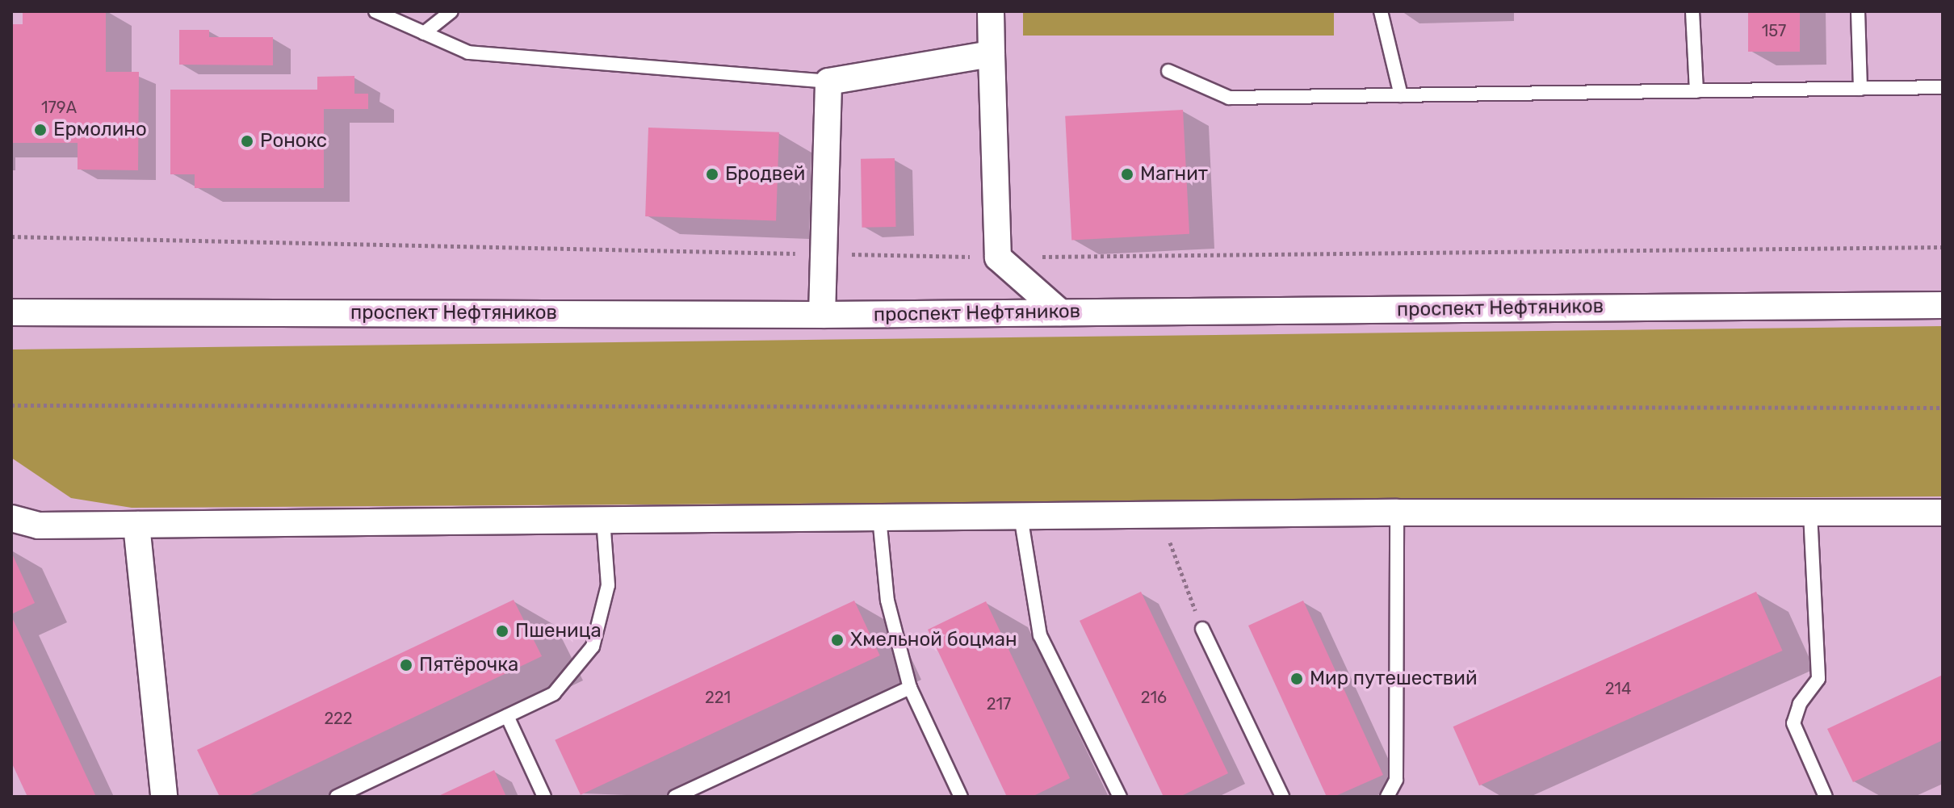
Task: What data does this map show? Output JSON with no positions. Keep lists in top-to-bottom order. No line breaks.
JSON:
{"streets":{"street":["проспект Нефтяников"]},"places":["Ермолино","Ронокс","Бродвей","Магнит","Пшеница","Хмельной боцман","Пятёрочка","Мир путешествий"],"house_numbers":["157","179А","214","221","216","217","222"]}
